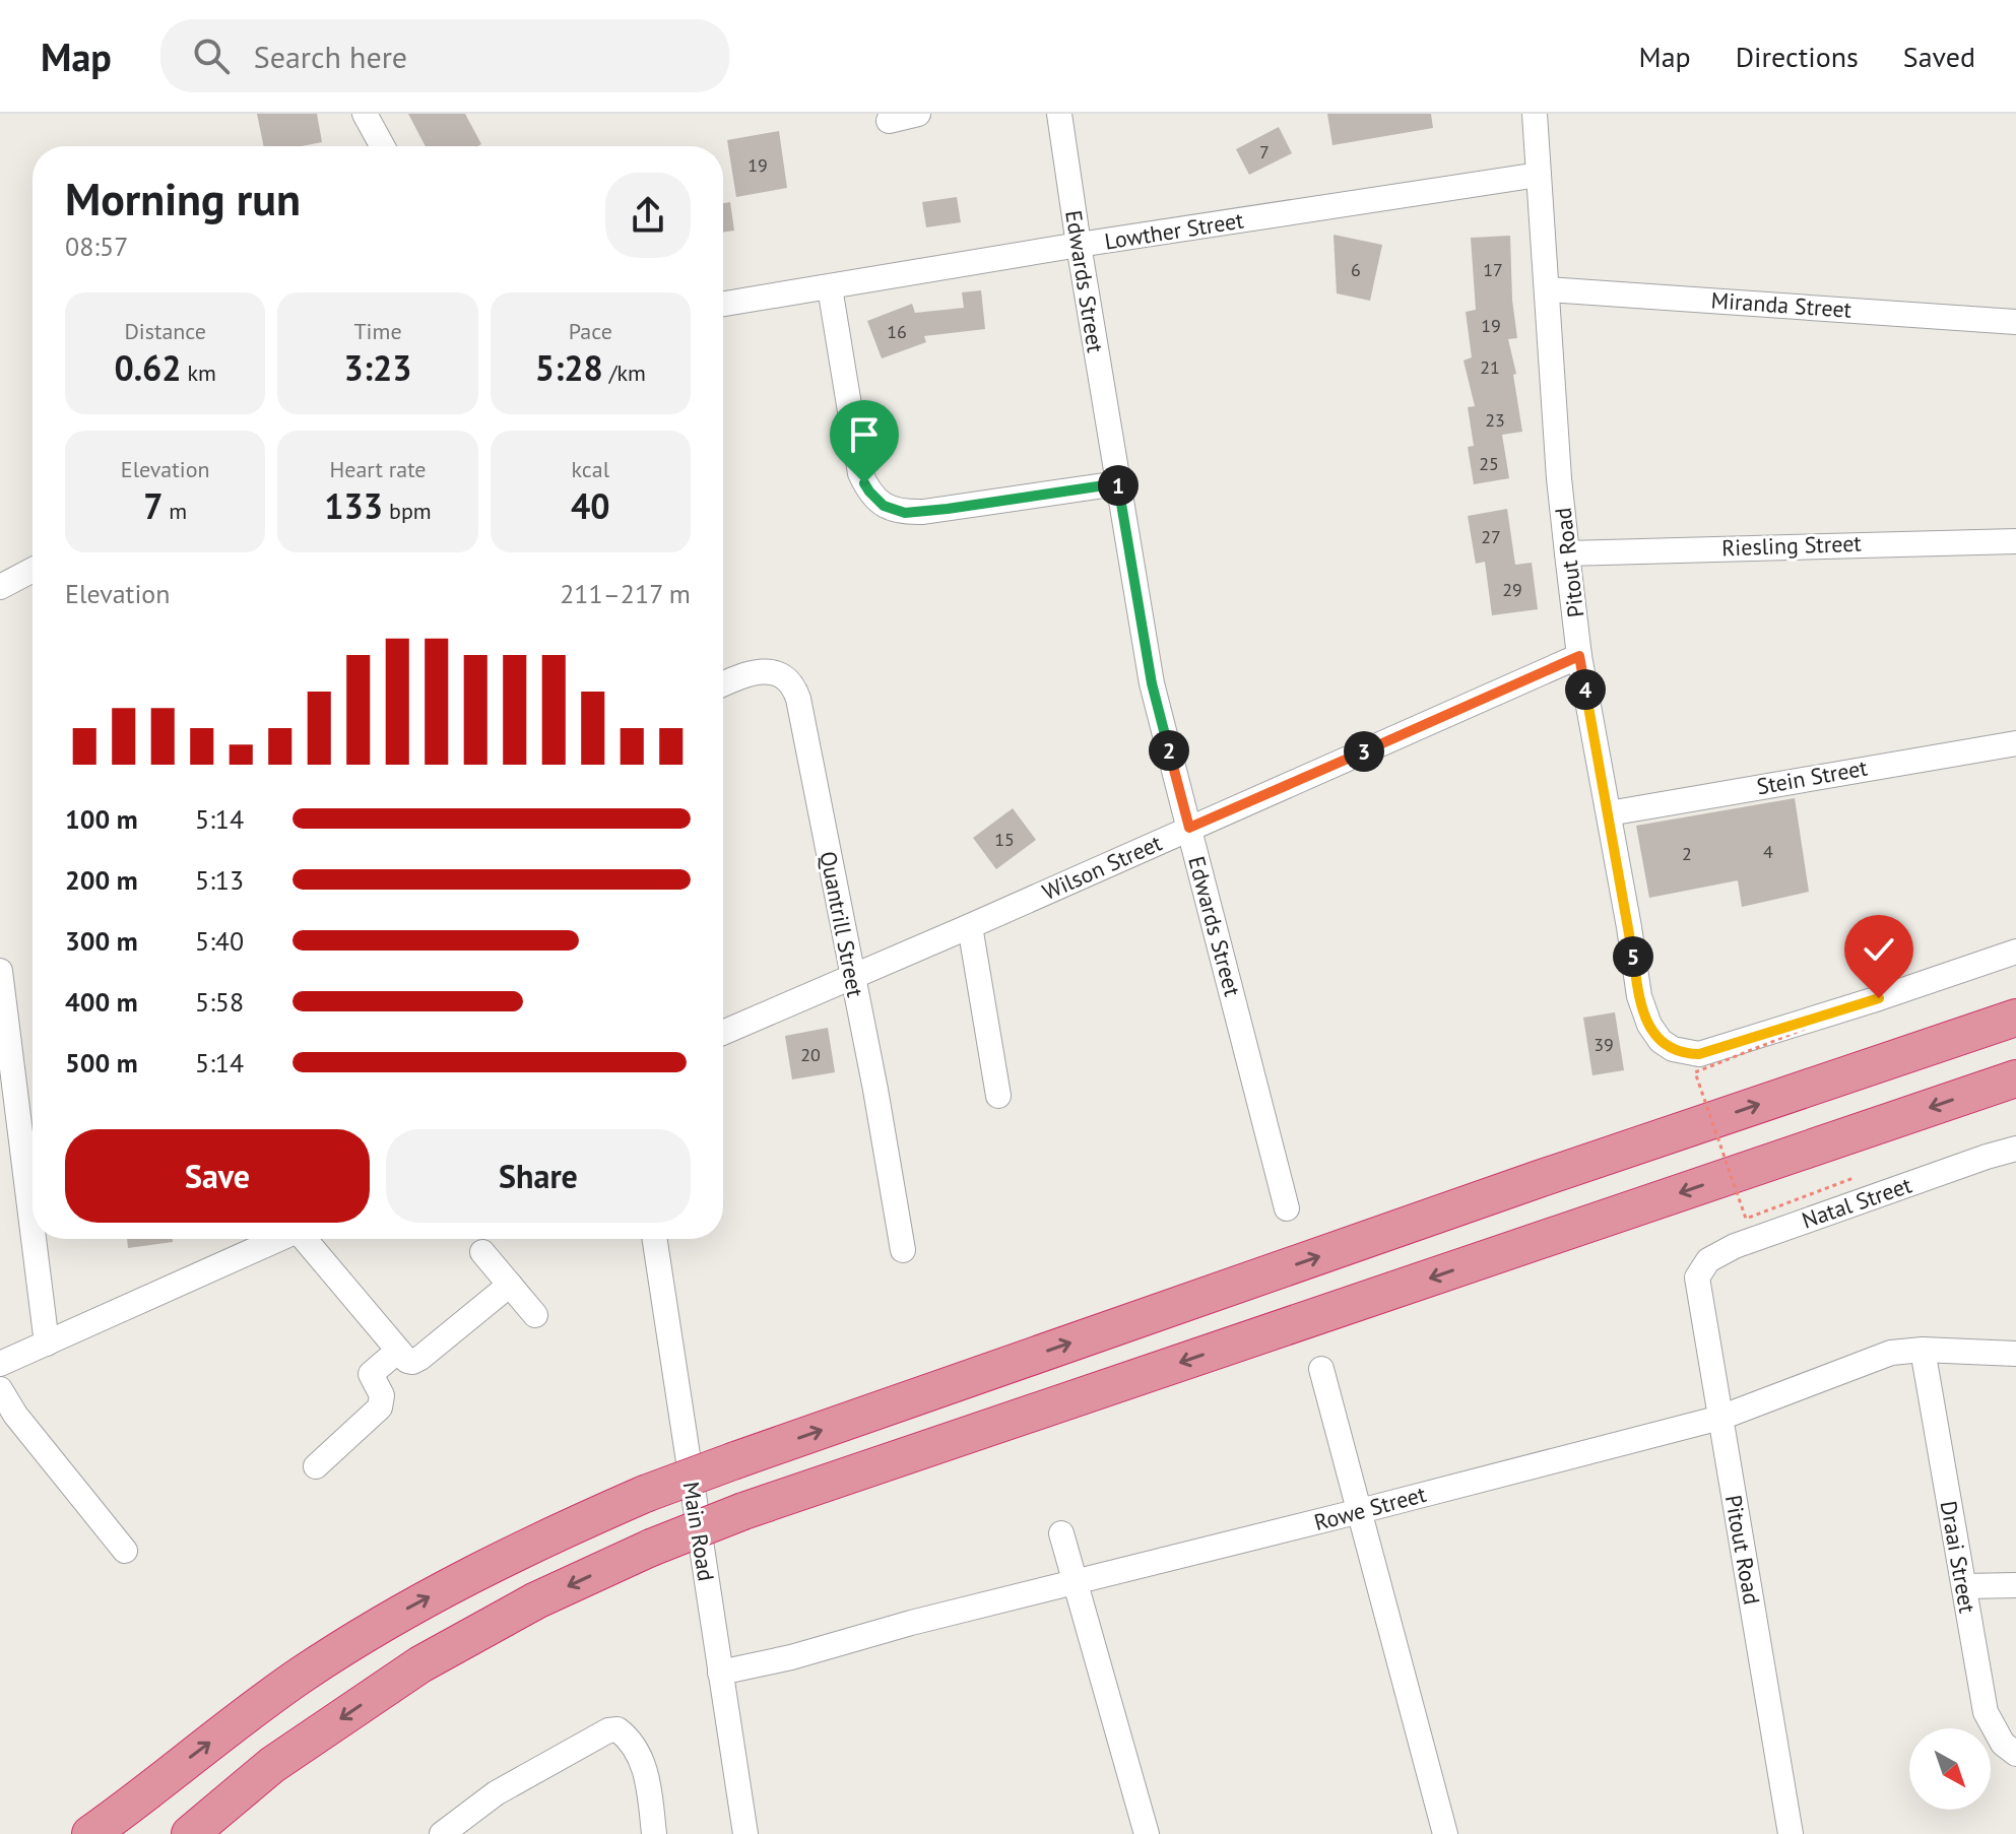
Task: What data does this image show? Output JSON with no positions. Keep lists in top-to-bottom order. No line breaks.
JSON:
{"streets":{"street":["Lowther Street","Edwards Street","Miranda Street","Riesling Street","Pitout Road","Stein Street","Wilson Street","Quantrill Street","Natal Street","Rowe Street","Main Road","Draai Street"]},"crossings":[["Lowther Street","Edwards Street"],["Lowther Street","Pitout Road"],["Edwards Street","Wilson Street"],["Miranda Street","Pitout Road"],["Riesling Street","Pitout Road"],["Pitout Road","Stein Street"],["Pitout Road","Wilson Street"],["Pitout Road","Natal Street"],["Pitout Road","Rowe Street"],["Wilson Street","Quantrill Street"],["Rowe Street","Main Road"],["Rowe Street","Draai Street"]],"house_numbers":["7","19","6","17","19","16","21","23","25","27","29","15","4","2","39","20"],"north":"bottom right","page":{"header":"Map","search":"Search here","nav":["Map","Directions","Saved"],"heading":["Morning run","08:57"],"stats":[["Distance","0.62 km"],["Time","3:23"],["Pace","5:28 /km"],["Elevation","7 m"],["Heart rate","133 bpm"],["kcal","40"]],"pins":["1","4","2","3","5"],"chart":["Elevation","211–217 m"],"list":[{"name":"100 m","note":"5:14"},{"name":"200 m","note":"5:13"},{"name":"300 m","note":"5:40"},{"name":"400 m","note":"5:58"},{"name":"500 m","note":"5:14"}],"buttons":["Save","Share"]}}
